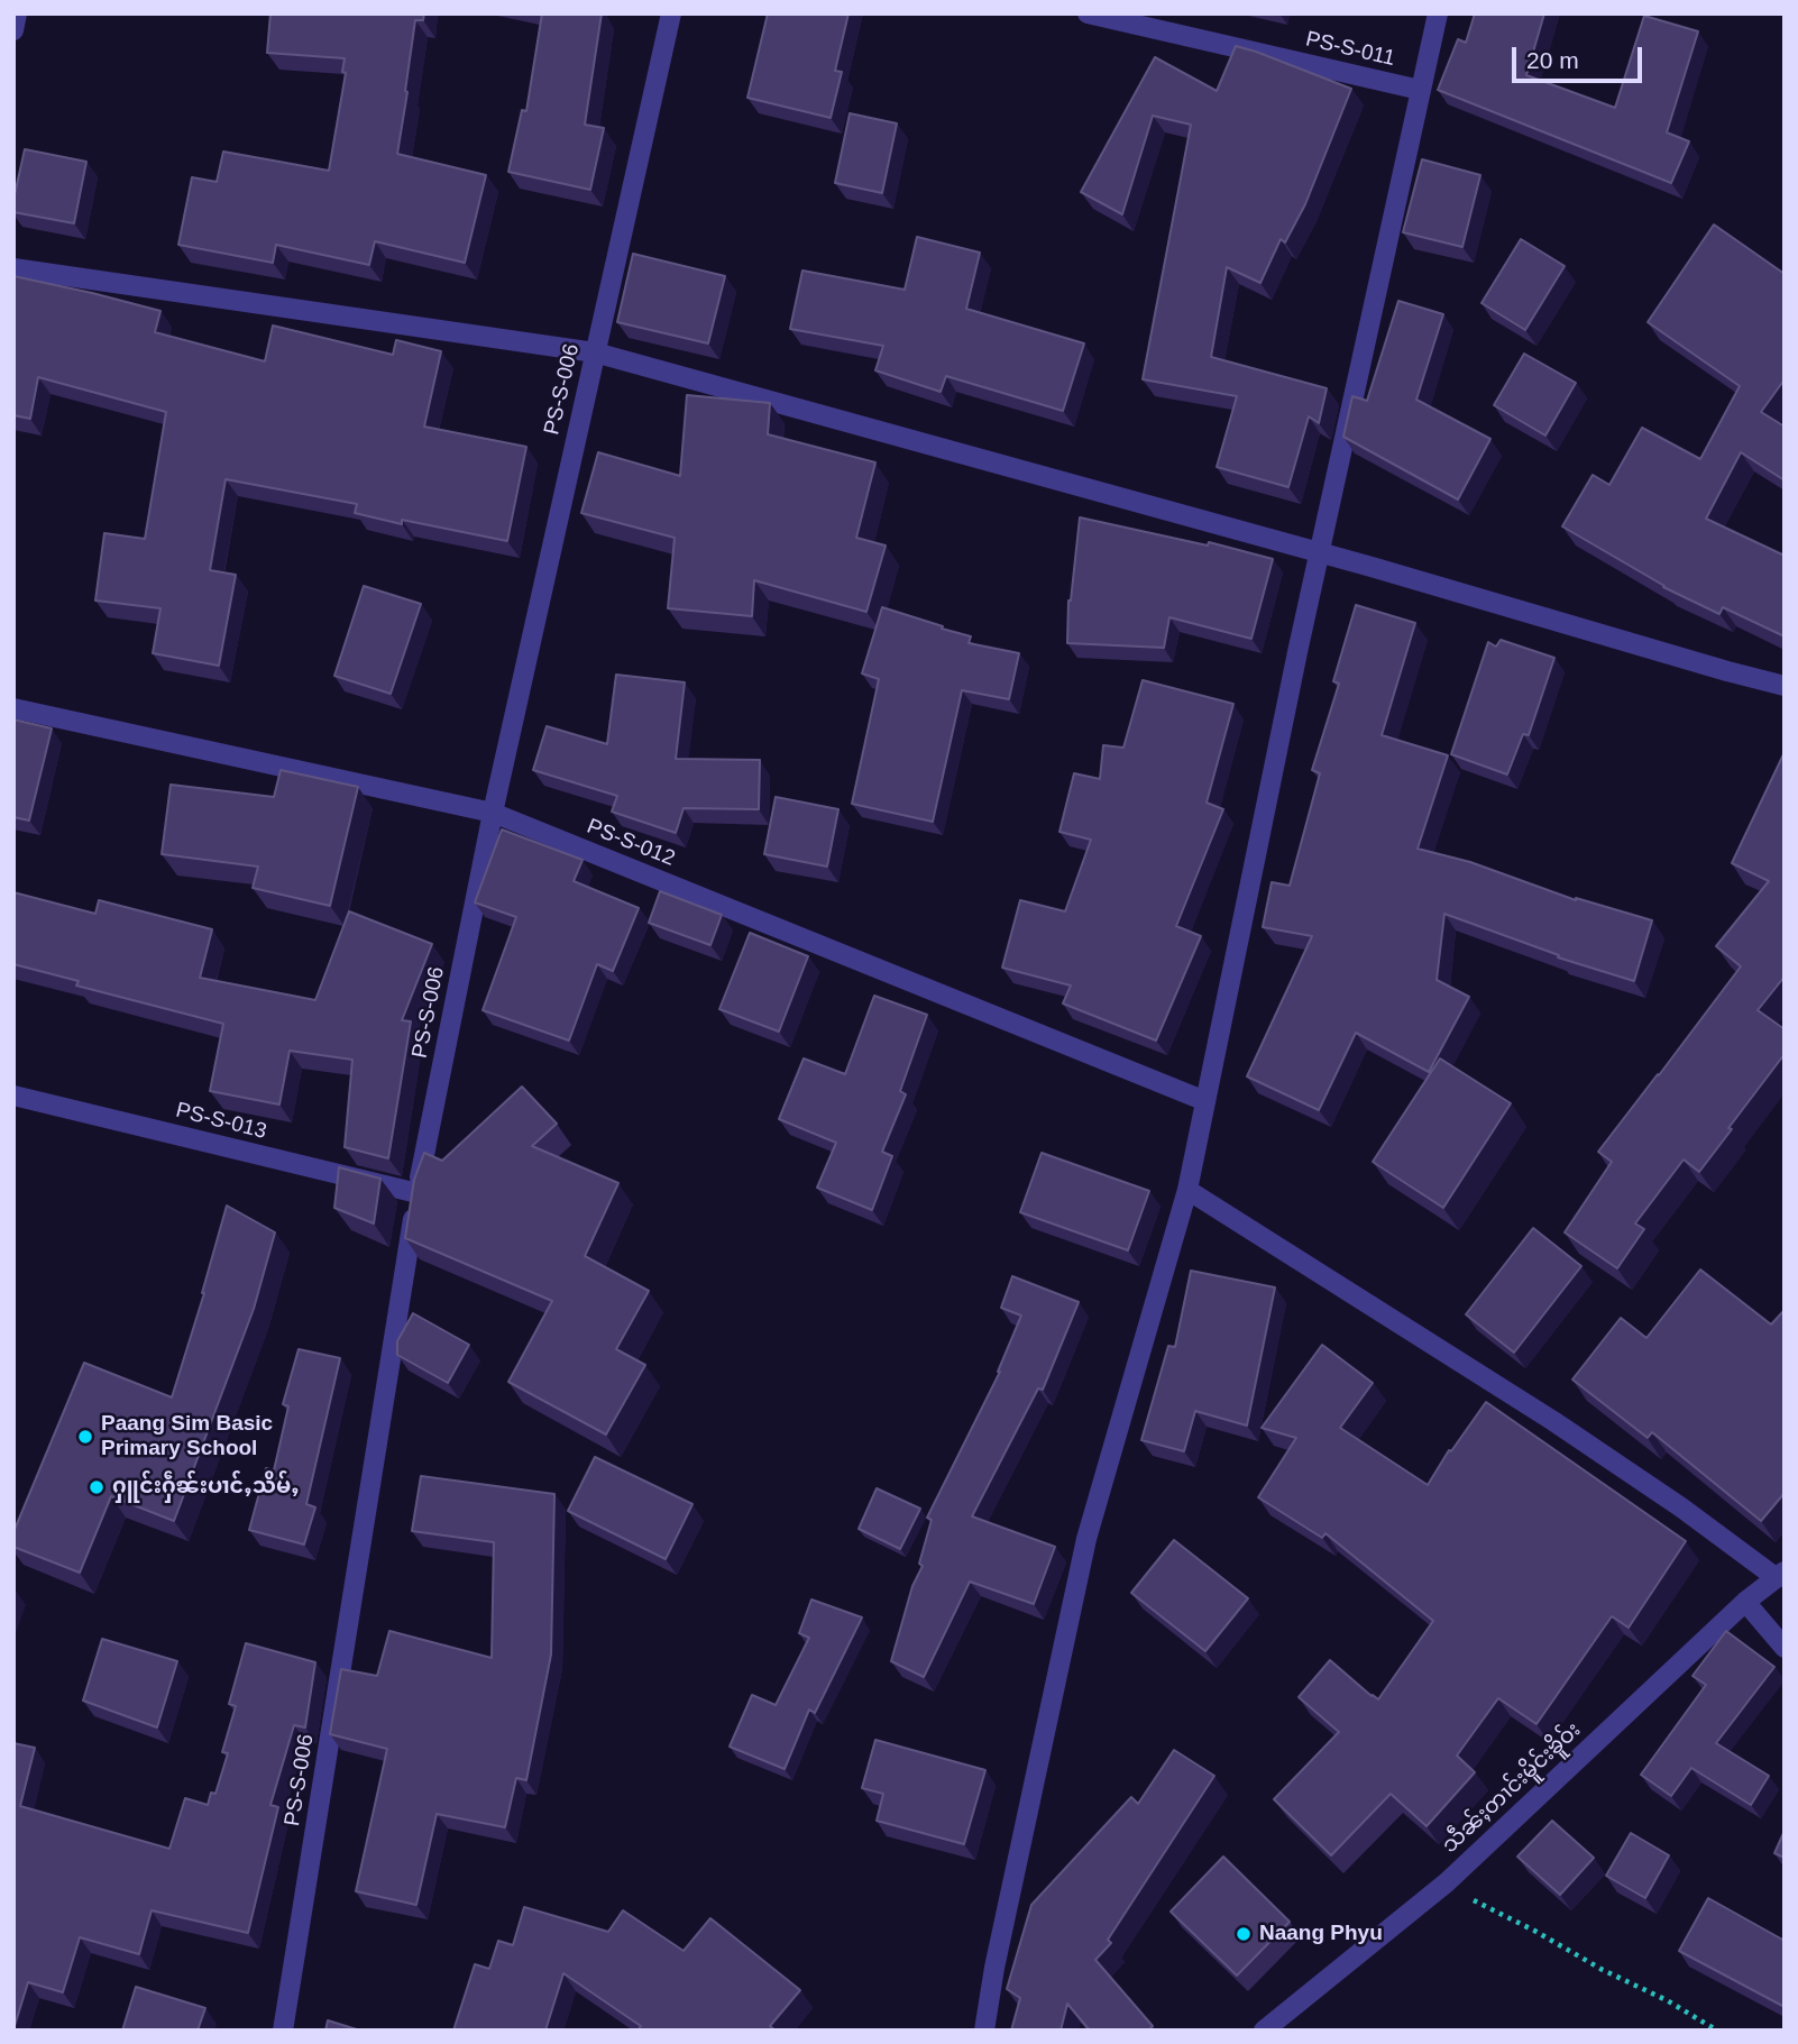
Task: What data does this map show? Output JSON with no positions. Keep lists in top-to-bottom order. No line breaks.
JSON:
{"streets":{"street":["PS-S-011","PS-S-006","PS-S-012","PS-S-013","သဵၼ်ႈတၢင်းမိူင်းၶိူဝ်း"]},"crossings":[["PS-S-006","PS-S-012"],["PS-S-006","PS-S-013"]],"places":["Paang Sim Basic Primary School","ႁူင်းႁဵꧣ်းပၢင်ႇသိမ်ႇ","Naang Phyu"],"scale_bar":"20 m"}
